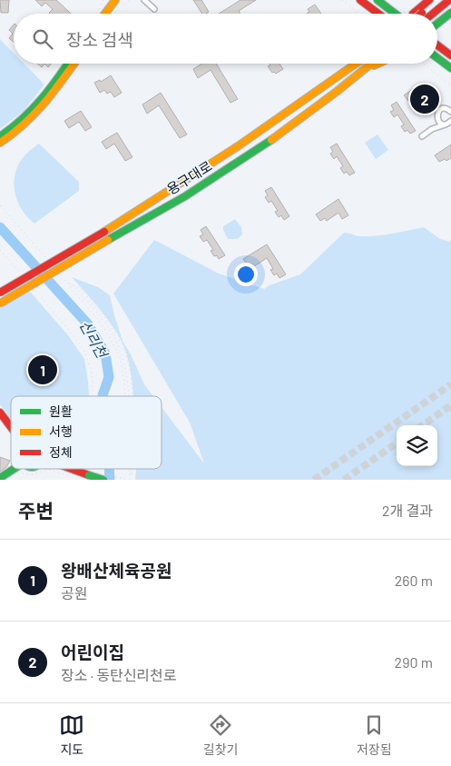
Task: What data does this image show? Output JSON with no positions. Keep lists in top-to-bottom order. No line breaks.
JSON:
{"streets":{"main road":["용구대로"]},"water":["신리천"],"legend":["원활","서행","정체"],"page":{"search":"장소 검색","pins":["2","1"],"heading":["주변","2개 결과"],"list":[{"mark":"1","name":"왕배산체육공원","note":"공원","value":"260 m"},{"mark":"2","name":"어린이집","note":"장소 · 동탄신리천로","value":"290 m"}],"nav":["지도","길찾기","저장됨"]}}
